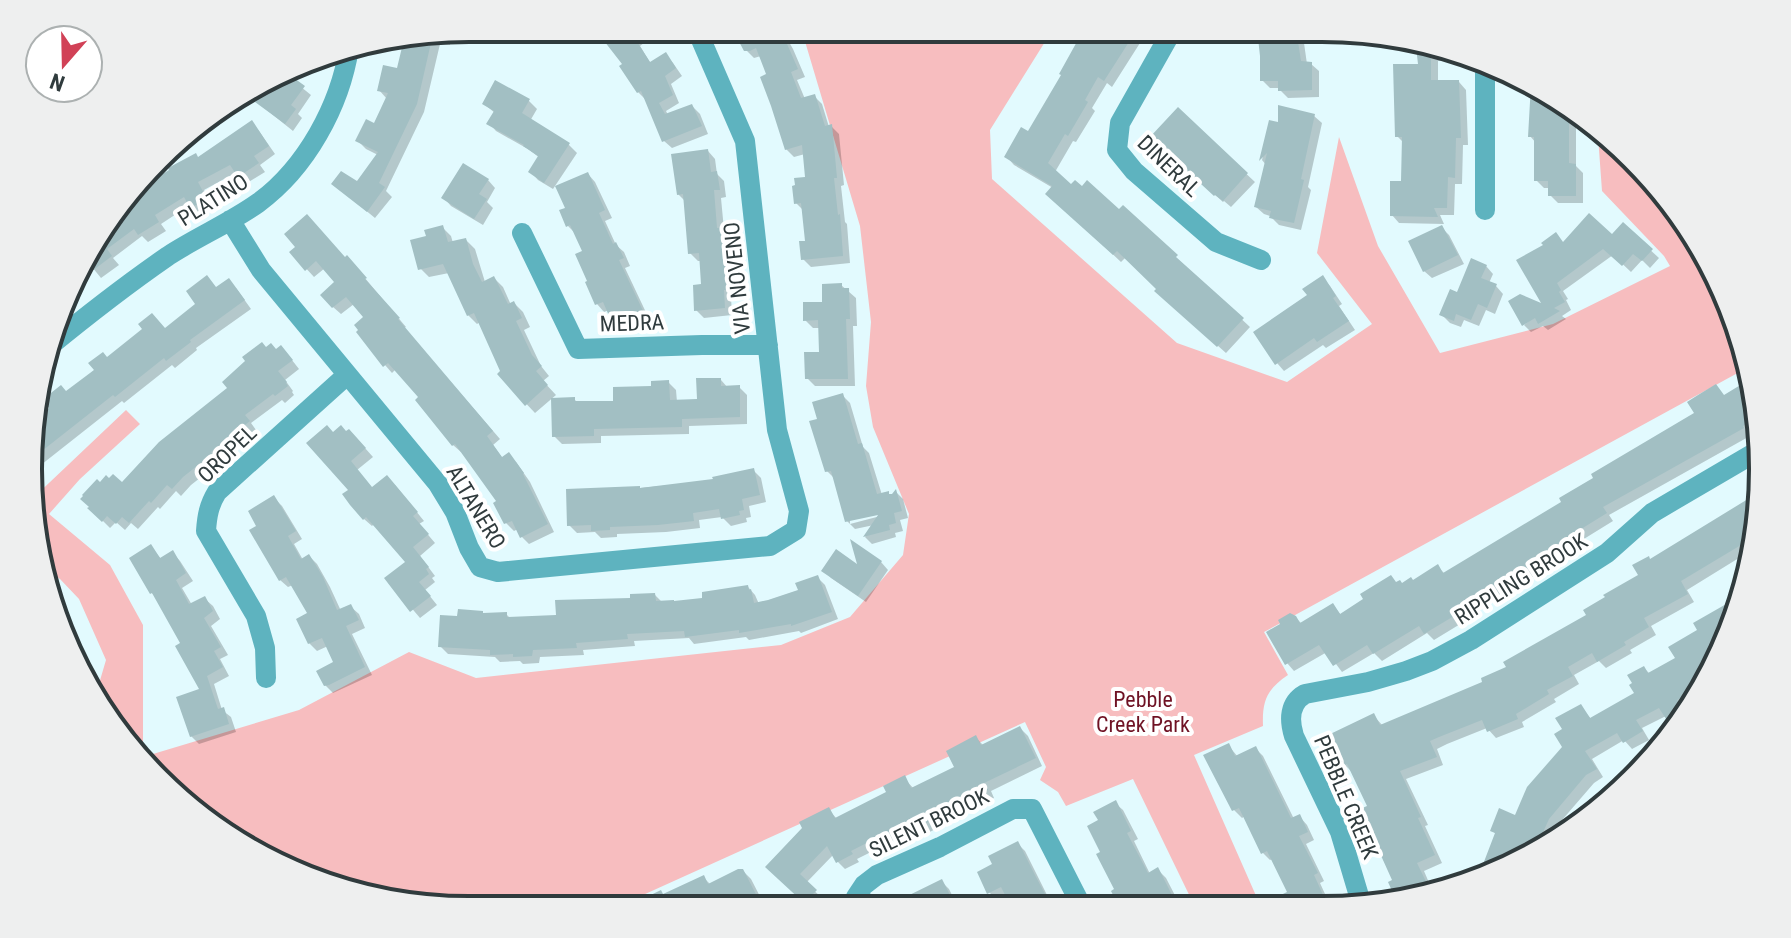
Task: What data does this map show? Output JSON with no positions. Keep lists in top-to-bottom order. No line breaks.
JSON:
{"streets":{"street":["DINERAL","PLATINO","VIA NOVENO","MEDRA","OROPEL","ALTANERO","RIPPLING BROOK","PEBBLE CREEK","SILENT BROOK"]},"crossings":[["PLATINO","ALTANERO"],["VIA NOVENO","MEDRA"],["VIA NOVENO","ALTANERO"],["OROPEL","ALTANERO"],["RIPPLING BROOK","PEBBLE CREEK"]],"parks":["Pebble Creek Park"],"north":"bottom"}
